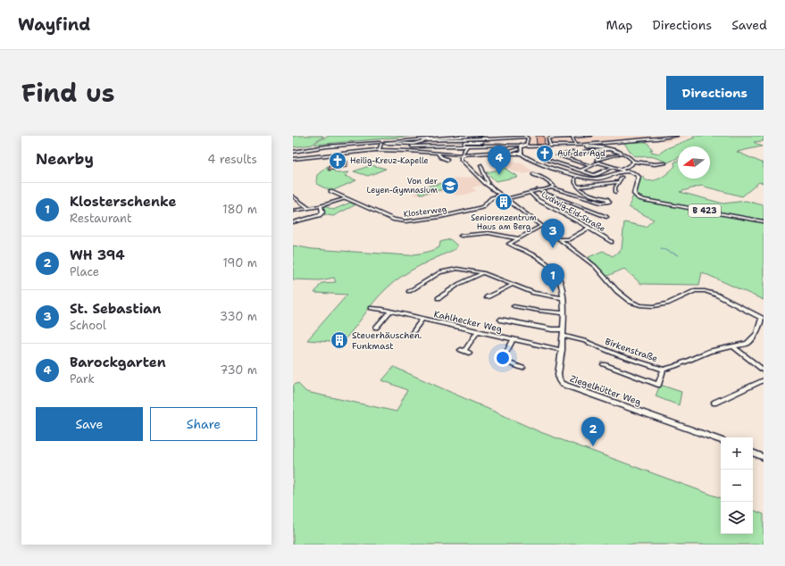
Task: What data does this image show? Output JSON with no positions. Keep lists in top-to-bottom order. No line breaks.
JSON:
{"streets":{"main road":["B 423"],"street":["Klosterweg","Ludwig-Eid-Straße","Kahlhecker Weg","Birkenstraße","Ziegelhütter Weg"]},"crossings":[["Kahlhecker Weg","Ziegelhütter Weg"],["Birkenstraße","Ziegelhütter Weg"]],"places":{"church":["Auf der Agd","Heilig-Kreuz-Kapelle"],"school or university":["Von der Leyen-Gymnasium"],"building":["Seniorenzentrum Haus am Berg","Steuerhäuschen. Funkmast"]},"north":"left","page":{"header":"Wayfind","nav":["Map","Directions","Saved"],"title":"Find us","buttons":["Directions",["Save","Share"]],"heading":["Nearby","4 results"],"pins":["4","3","1","2"],"list":[{"mark":"1","name":"Klosterschenke","note":"Restaurant","value":"180 m"},{"mark":"2","name":"WH 394","note":"Place","value":"190 m"},{"mark":"3","name":"St. Sebastian","note":"School","value":"330 m"},{"mark":"4","name":"Barockgarten","note":"Park","value":"730 m"}],"map_buttons":["+","−"]}}
